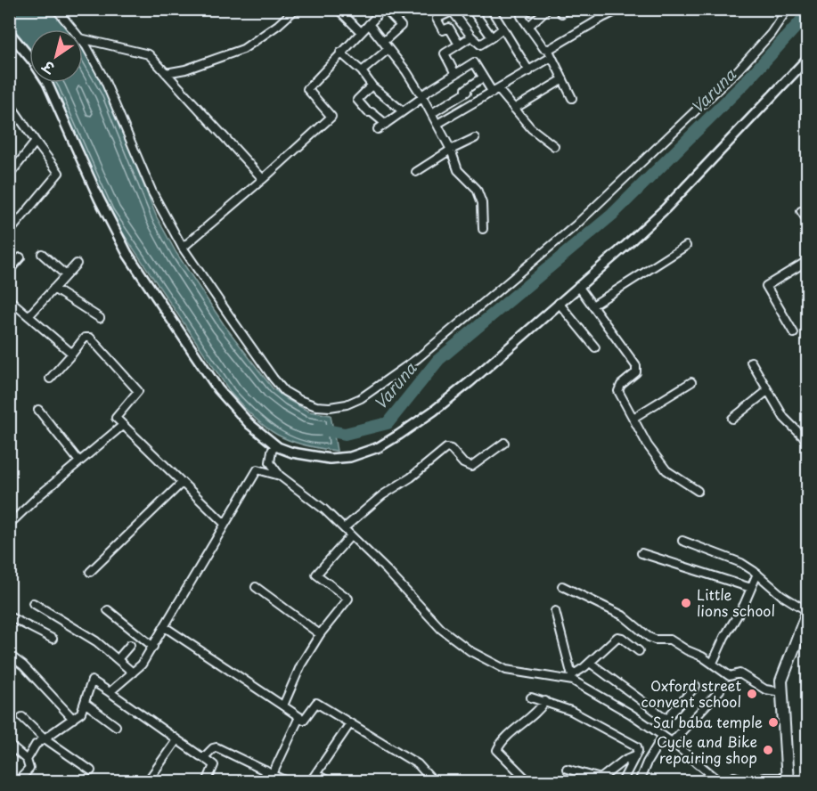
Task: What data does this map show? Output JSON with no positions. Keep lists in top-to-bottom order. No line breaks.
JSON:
{"water":["Varuna"],"places":["Little lions school","Oxford street convent school","Sai baba temple","Cycle and Bike repairing shop"],"north":"bottom left"}
